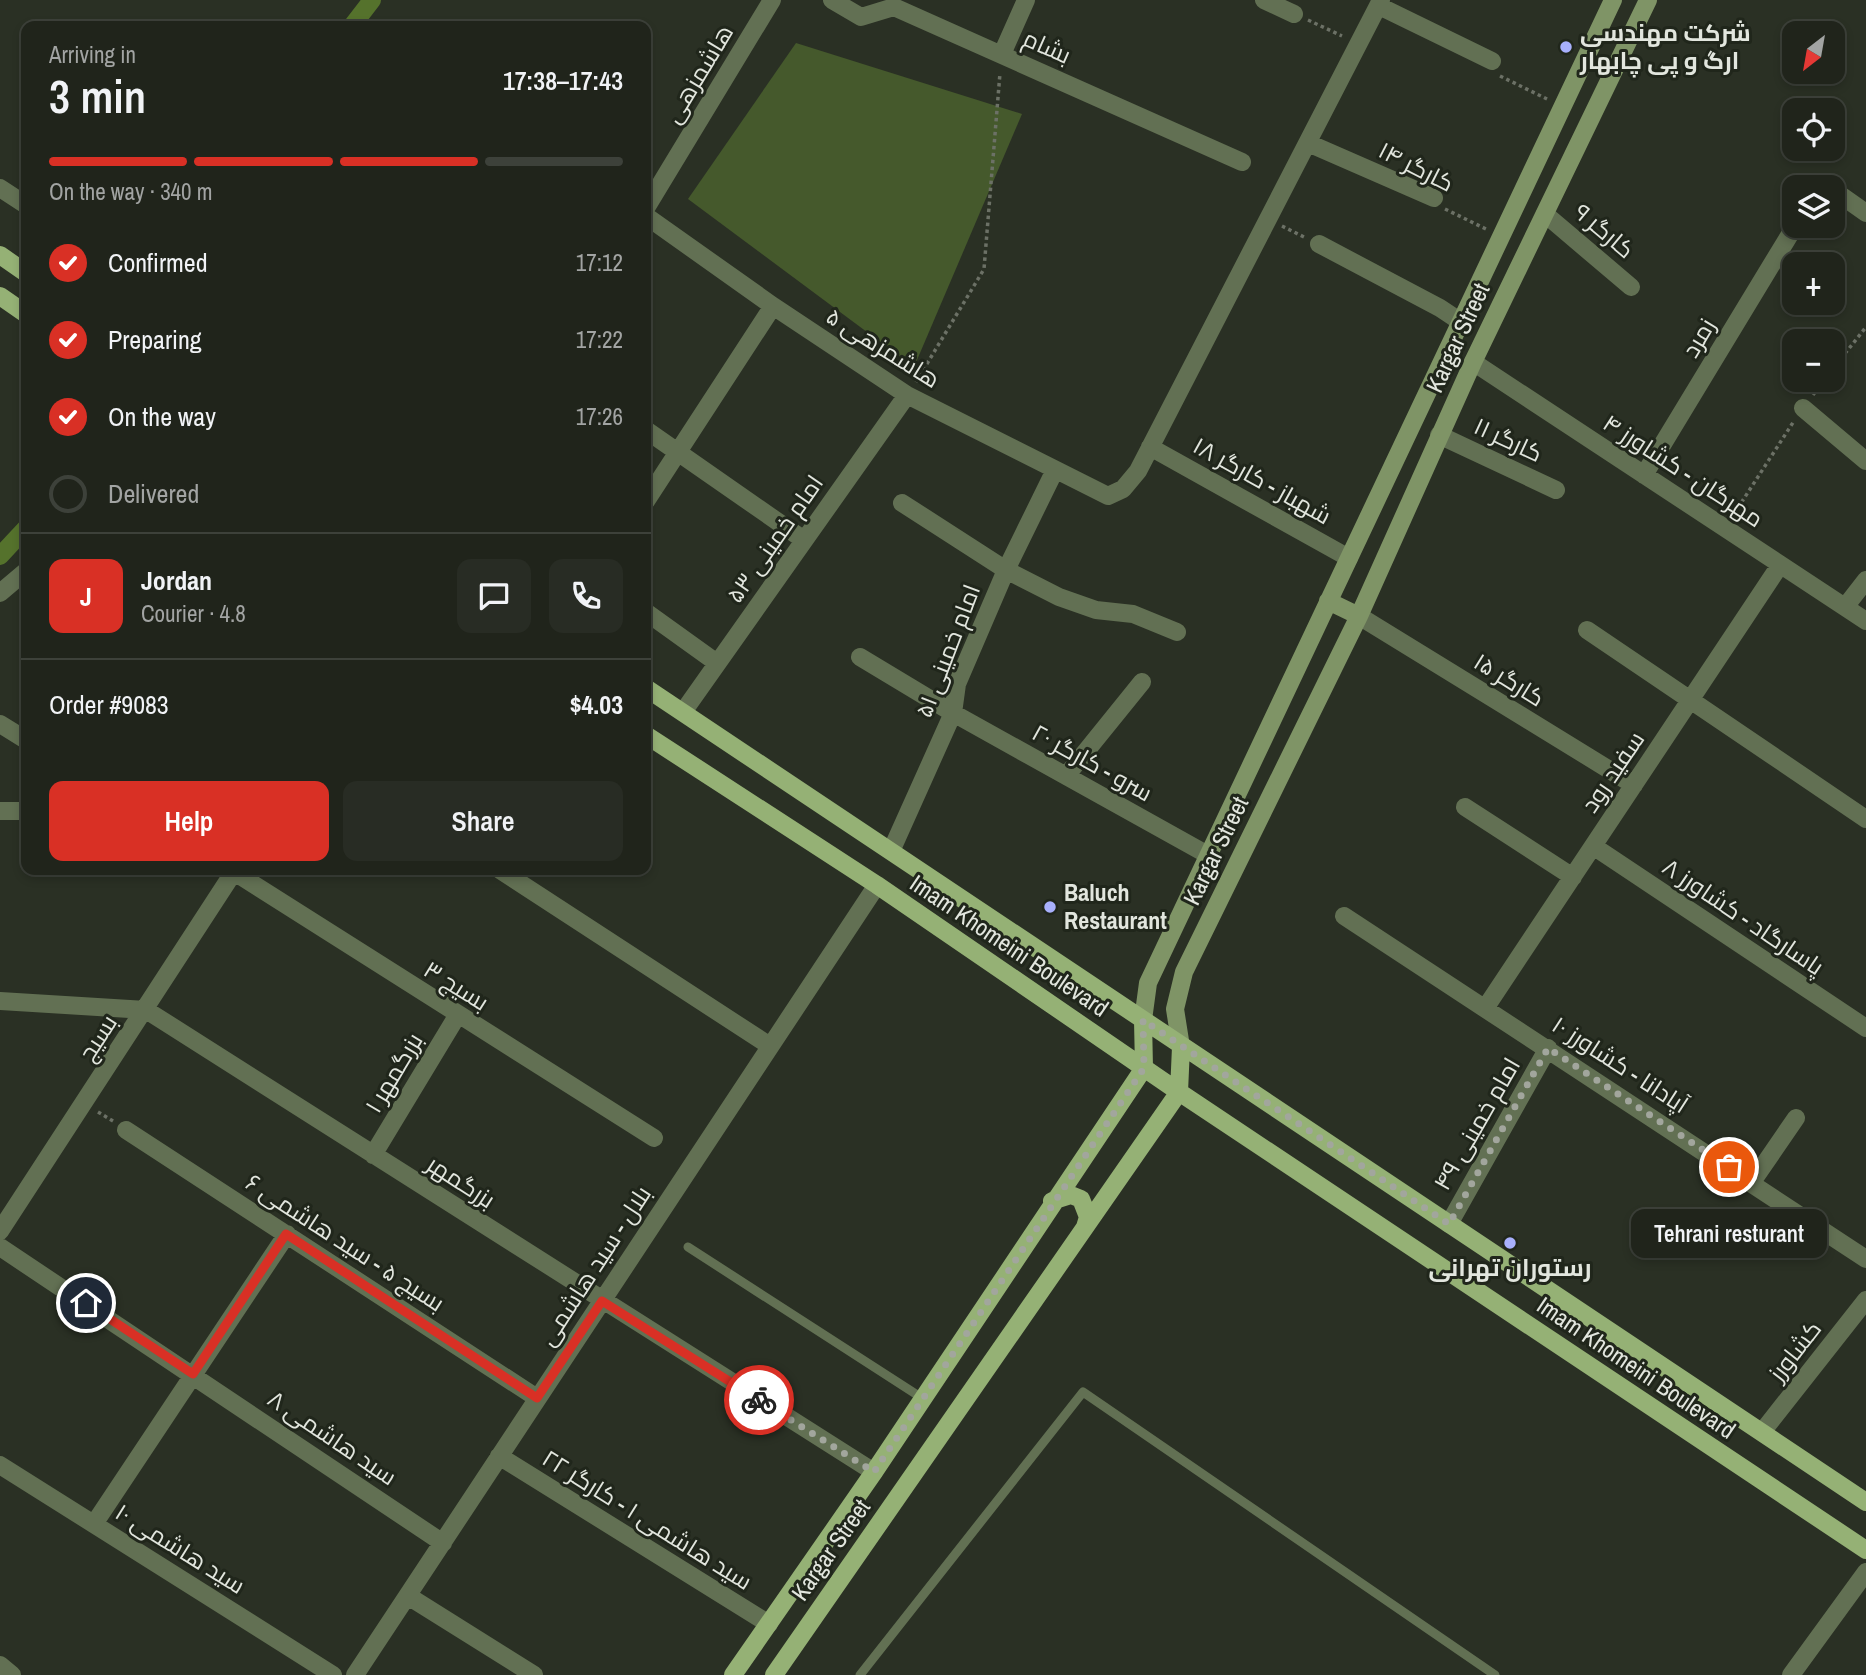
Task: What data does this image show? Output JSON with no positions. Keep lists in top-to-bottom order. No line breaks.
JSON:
{"streets":{"main road":["Kargar Street","Imam Khomeini Boulevard"],"street":["بشام","هاشمزهی","کارگر ۱۴","کارگر ۹","زمرد","هاشمزهی ۵","کارگر ۱۱","مهرگان - کشاورز ۴","شهباز - کارگر ۱۸","امام خمینی ۵۳","امام خمینی ۵۱","کارگر ۱۵","سرو - کارگر ۲۰","سفید رود","پاسارگاد - کشاورز ۸","بسیج ۳","بسیج","آپادانا - کشاورز ۱۰","بزرگمهر ۱","امام خمینی ۴۹","بزرگمهر","بسیج ۵ - سید هاشمی ۶","بلال - سید هاشمی","کشاورز","سید هاشمی ۸","سید هاشمی ۱ - کارگر ۲۲","سید هاشمی ۱۰"]},"crossings":[["کارگر ۱۴","Kargar Street"],["کارگر ۹","Kargar Street"],["Kargar Street","کارگر ۱۱"],["Kargar Street","مهرگان - کشاورز ۴"],["Kargar Street","شهباز - کارگر ۱۸"],["Kargar Street","کارگر ۱۵"],["Kargar Street","سرو - کارگر ۲۰"],["Kargar Street","Imam Khomeini Boulevard"],["Kargar Street","بزرگمهر"],["Kargar Street","سید هاشمی ۱ - کارگر ۲۲"],["زمرد","مهرگان - کشاورز ۴"],["هاشمزهی ۵","شهباز - کارگر ۱۸"],["هاشمزهی ۵","امام خمینی ۵۳"],["هاشمزهی ۵","امام خمینی ۵۱"],["مهرگان - کشاورز ۴","سفید رود"],["امام خمینی ۵۳","Imam Khomeini Boulevard"],["امام خمینی ۵۱","سرو - کارگر ۲۰"],["امام خمینی ۵۱","Imam Khomeini Boulevard"],["کارگر ۱۵","سفید رود"],["سفید رود","پاسارگاد - کشاورز ۸"],["سفید رود","آپادانا - کشاورز ۱۰"],["Imam Khomeini Boulevard","امام خمینی ۴۹"],["Imam Khomeini Boulevard","بلال - سید هاشمی"],["Imam Khomeini Boulevard","کشاورز"],["بسیج ۳","بزرگمهر ۱"],["بسیج","بزرگمهر"],["آپادانا - کشاورز ۱۰","امام خمینی ۴۹"],["بزرگمهر ۱","بزرگمهر"],["بزرگمهر","بلال - سید هاشمی"],["بسیج ۵ - سید هاشمی ۶","بلال - سید هاشمی"],["بلال - سید هاشمی","سید هاشمی ۸"],["بلال - سید هاشمی","سید هاشمی ۱ - کارگر ۲۲"]],"places":["شرکت مهندسی ارگ و پی چابهار","Baluch Restaurant","Tehrani resturant","رستوران تهرانی"],"north":"bottom left","page":{"map_buttons":["+","−"],"heading":["3 min","Arriving in","17:38–17:43"],"panel":["Jordan","Courier · 4.8","Order #9083","$4.03"],"bar":"On the way · 340 m","list":[["Confirmed","17:12"],["Preparing","17:22"],["On the way","17:26"],"Delivered"],"round":"J","buttons":["Help","Share"],"bubble":"Tehrani resturant"}}
